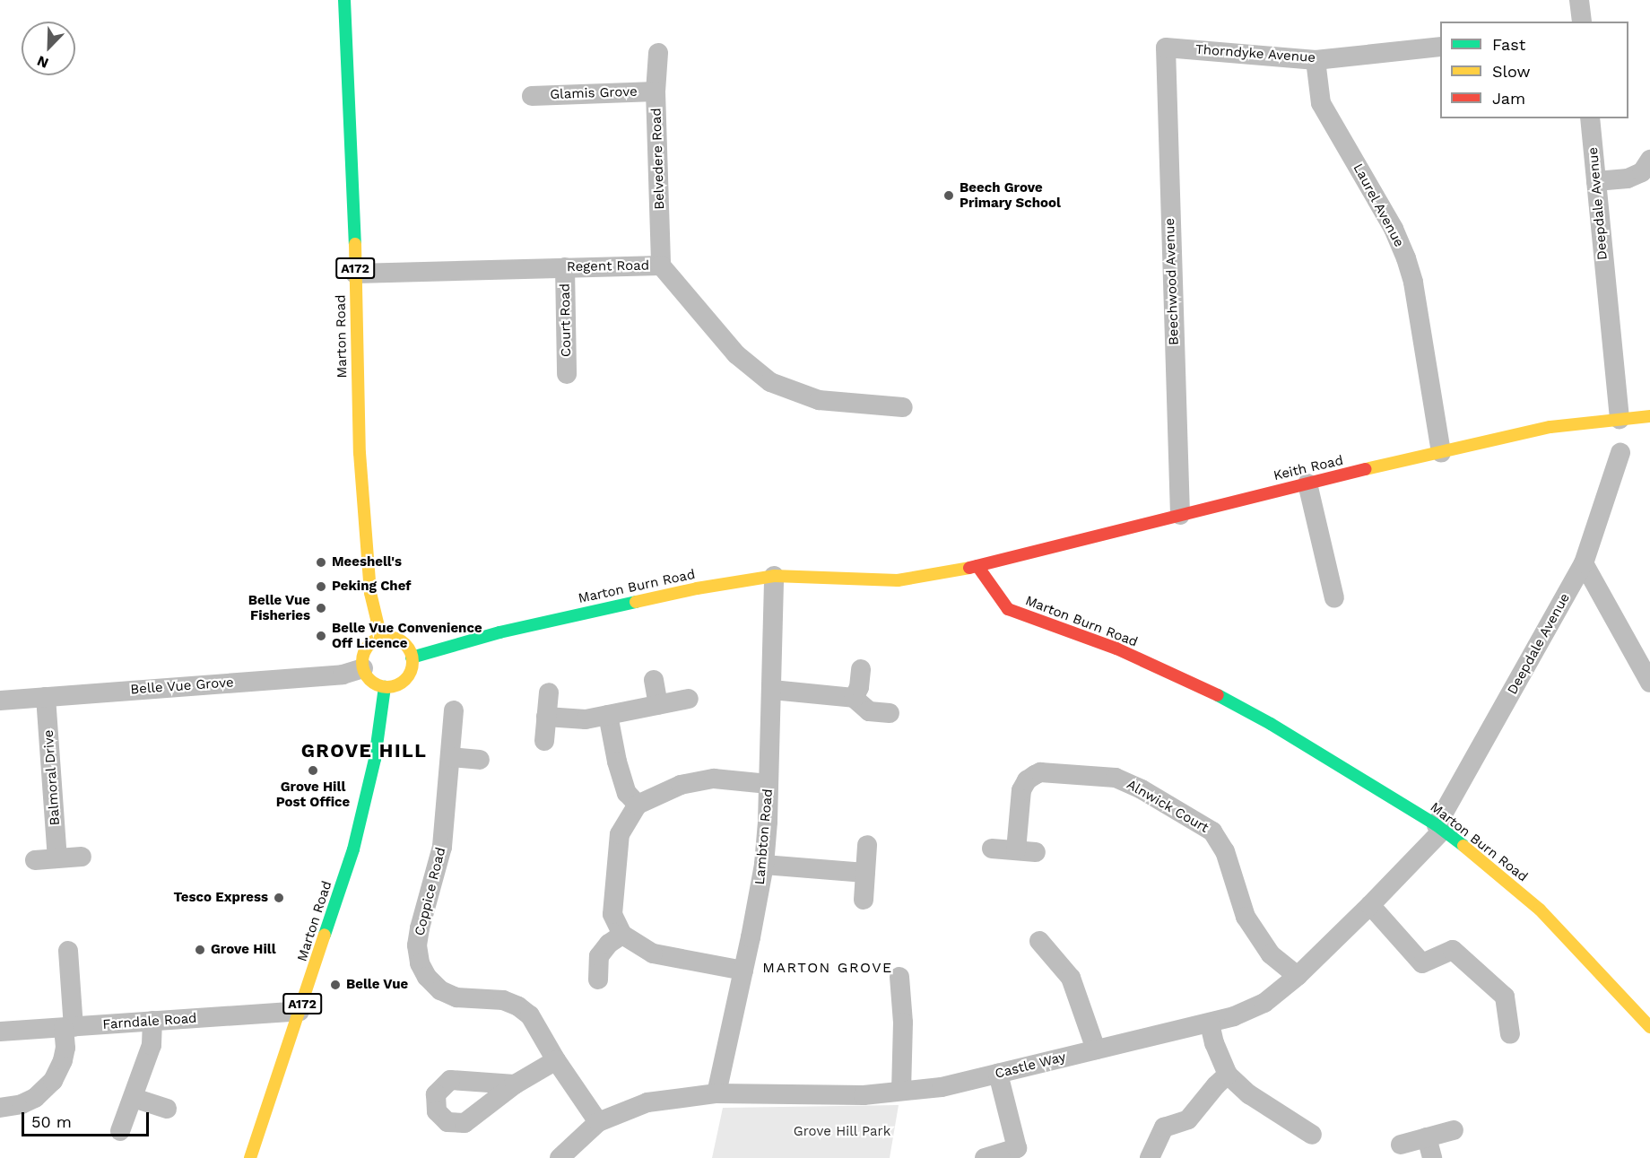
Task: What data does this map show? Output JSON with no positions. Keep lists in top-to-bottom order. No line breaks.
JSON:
{"streets":{"street":["Thorndyke Avenue","Glamis Grove","Belvedere Road","Deepdale Avenue","Laurel Avenue","Regent Road","A172","Beechwood Avenue","Court Road","Marton Road","Keith Road","Marton Burn Road","Belle Vue Grove","Balmoral Drive","Alnwick Court","Lambton Road","Coppice Road","Farndale Road","Castle Way"]},"crossings":[["Thorndyke Avenue","Laurel Avenue"],["Thorndyke Avenue","Beechwood Avenue"],["Glamis Grove","Belvedere Road"],["Belvedere Road","Regent Road"],["Deepdale Avenue","Keith Road"],["Deepdale Avenue","Marton Burn Road"],["Deepdale Avenue","Castle Way"],["Laurel Avenue","Keith Road"],["Regent Road","Court Road"],["Regent Road","Marton Road"],["Beechwood Avenue","Keith Road"],["Marton Road","Marton Burn Road"],["Marton Road","Belle Vue Grove"],["Marton Road","Farndale Road"],["Keith Road","Marton Burn Road"],["Marton Burn Road","Belle Vue Grove"],["Marton Burn Road","Lambton Road"],["Marton Burn Road","Castle Way"],["Belle Vue Grove","Balmoral Drive"],["Alnwick Court","Castle Way"],["Lambton Road","Castle Way"],["Coppice Road","Castle Way"]],"districts":["GROVE HILL","MARTON GROVE"],"parks":["Grove Hill Park"],"places":["Beech Grove Primary School","Meeshell's","Peking Chef","Belle Vue Fisheries","Belle Vue Convenience Off Licence","Grove Hill Post Office","Tesco Express","Grove Hill","Belle Vue"],"legend":["Fast","Slow","Jam"],"scale_bar":"50 m","north":"bottom left"}
